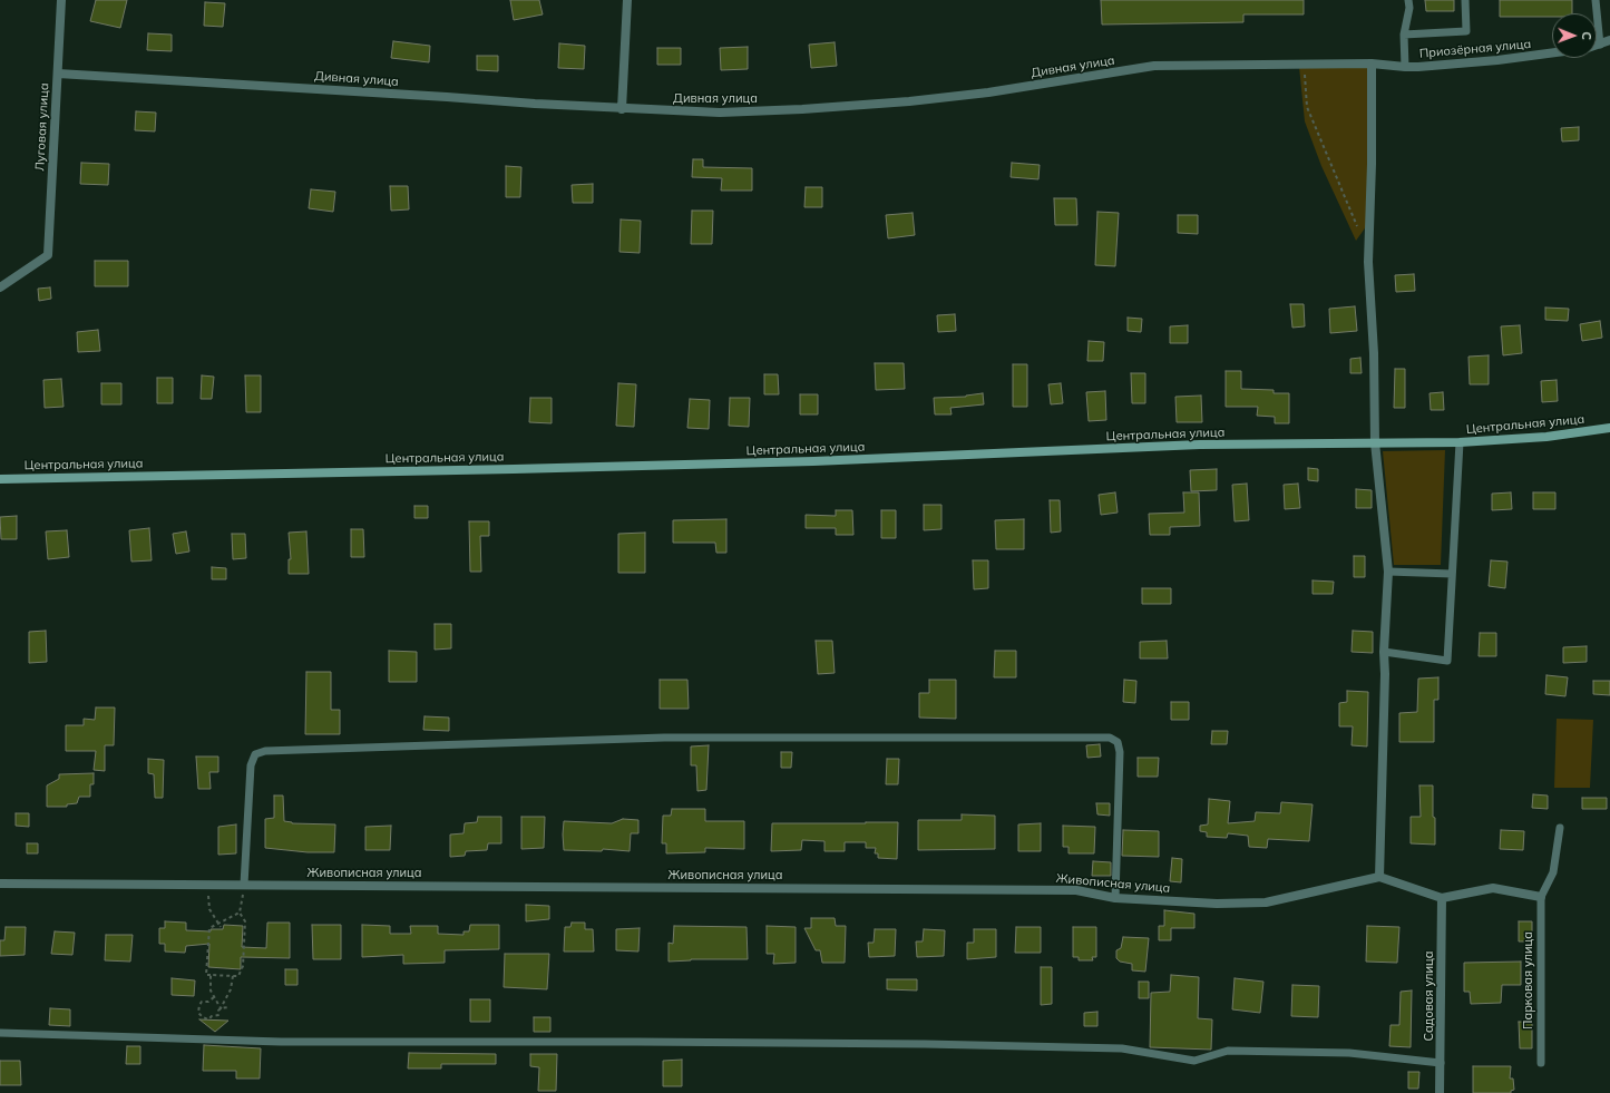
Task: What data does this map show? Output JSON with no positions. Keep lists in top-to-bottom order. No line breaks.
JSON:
{"streets":{"street":["Приозёрная улица","Дивная улица","Луговая улица","Центральная улица","Живописная улица","Садовая улица"],"lane":["Парковая улица"]},"crossings":[["Приозёрная улица","Дивная улица"],["Дивная улица","Луговая улица"]],"north":"right"}
